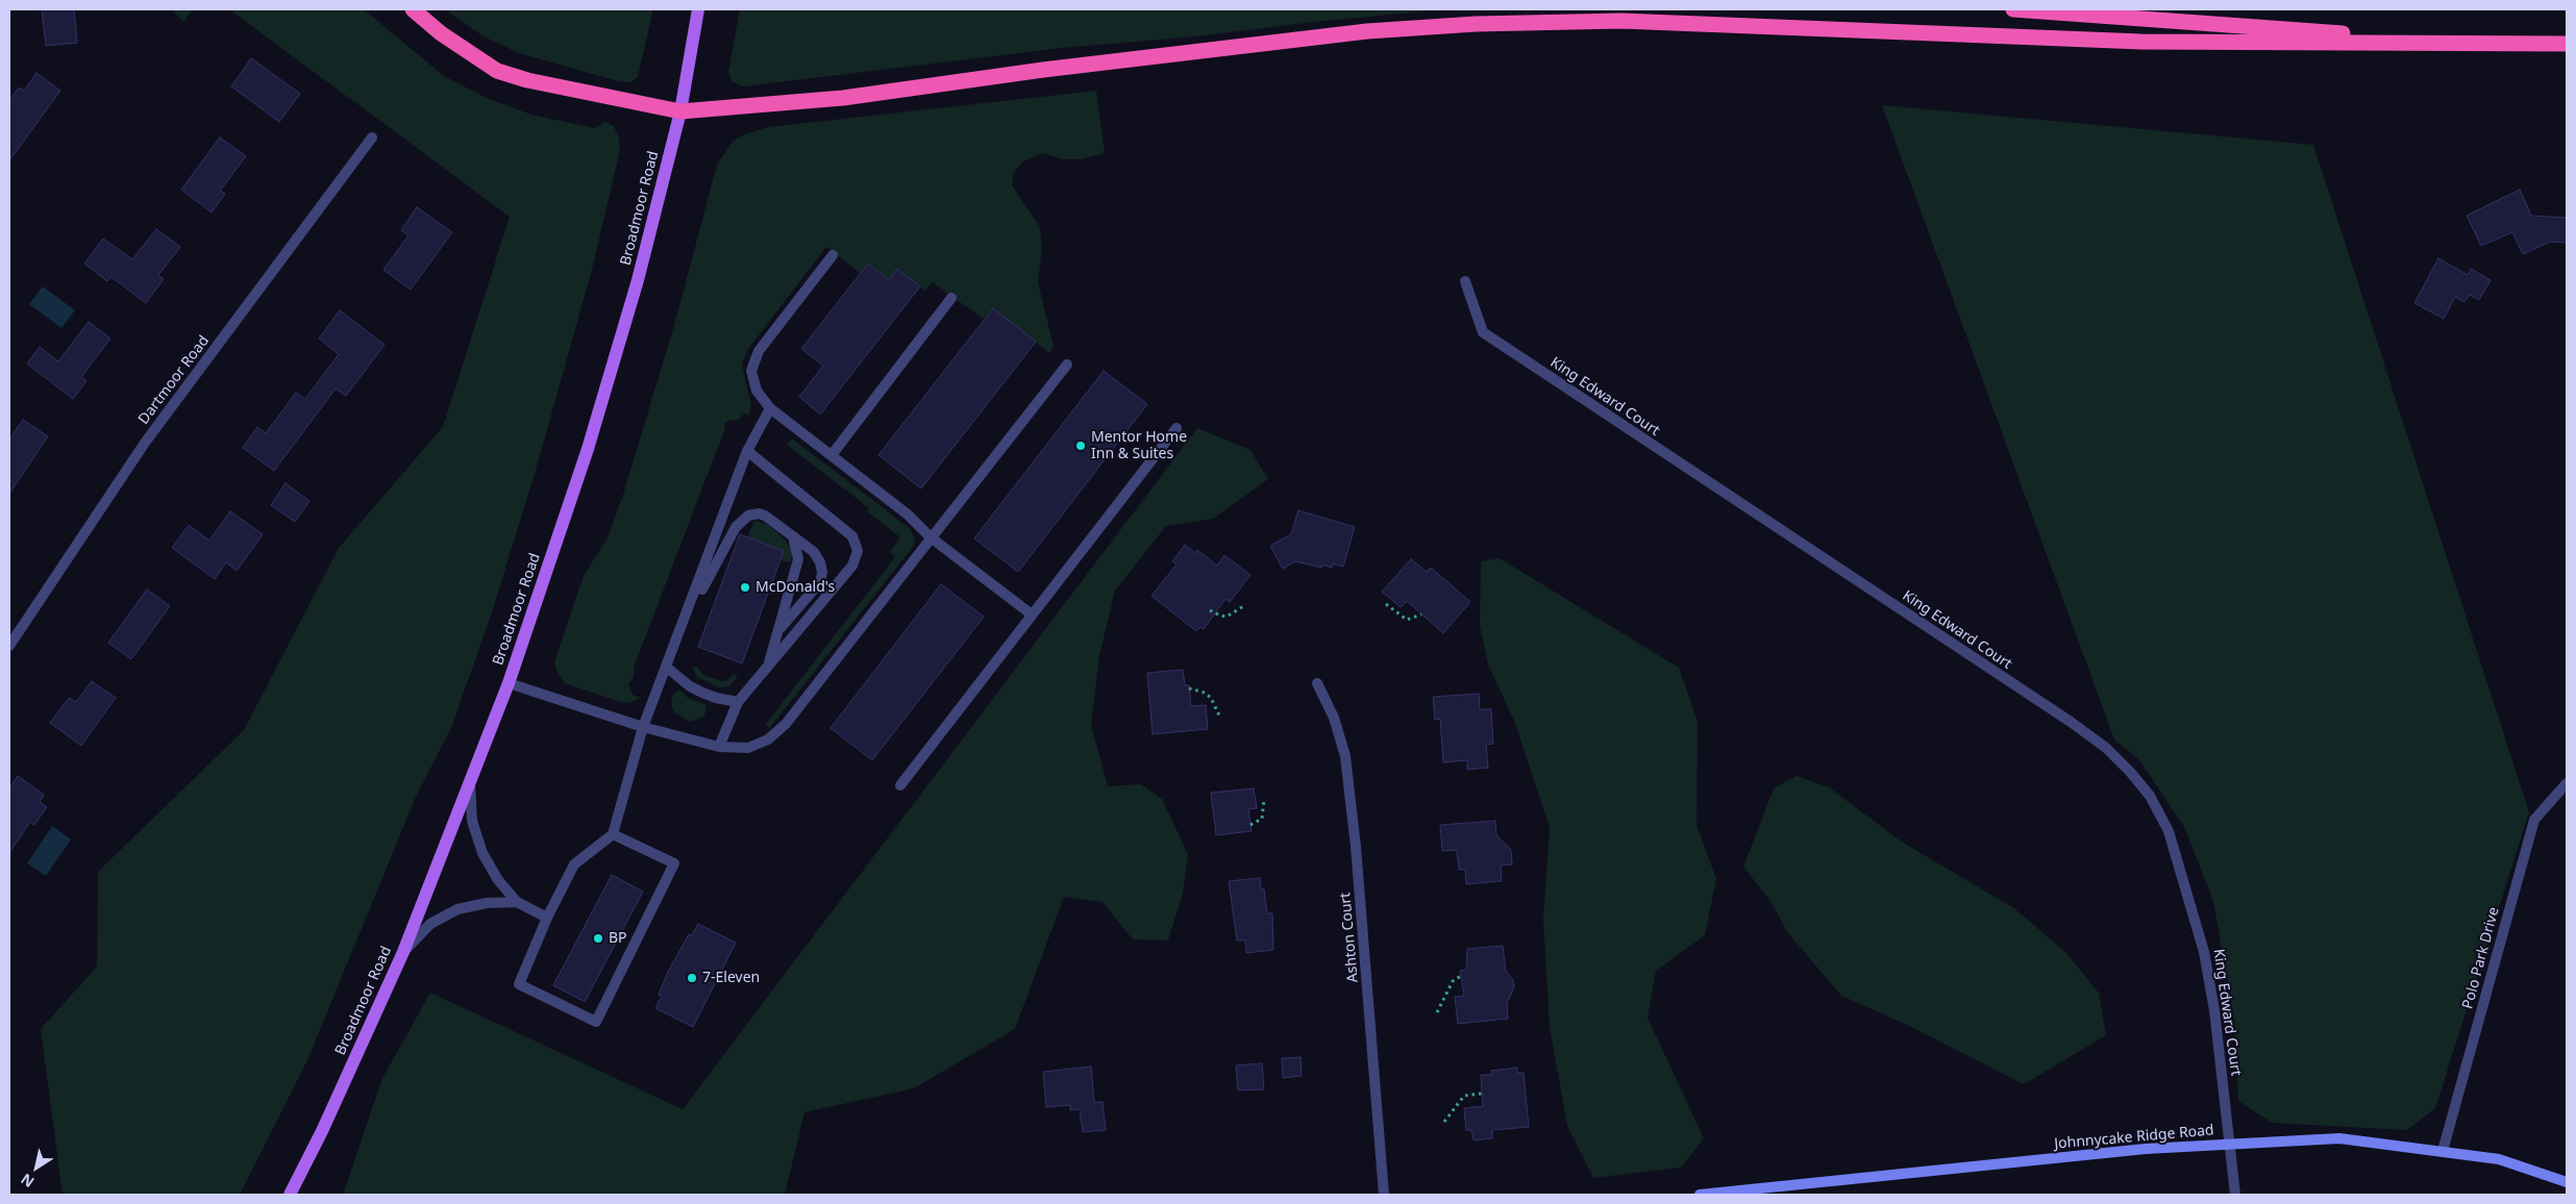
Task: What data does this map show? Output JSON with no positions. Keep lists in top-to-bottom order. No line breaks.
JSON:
{"streets":{"main road":["Broadmoor Road","Johnnycake Ridge Road"],"street":["Dartmoor Road","King Edward Court","Ashton Court","Polo Park Drive"]},"crossings":[["King Edward Court","Johnnycake Ridge Road"],["Polo Park Drive","Johnnycake Ridge Road"]],"places":["Mentor Home Inn & Suites","McDonald's","BP","7-Eleven"],"north":"bottom left"}
